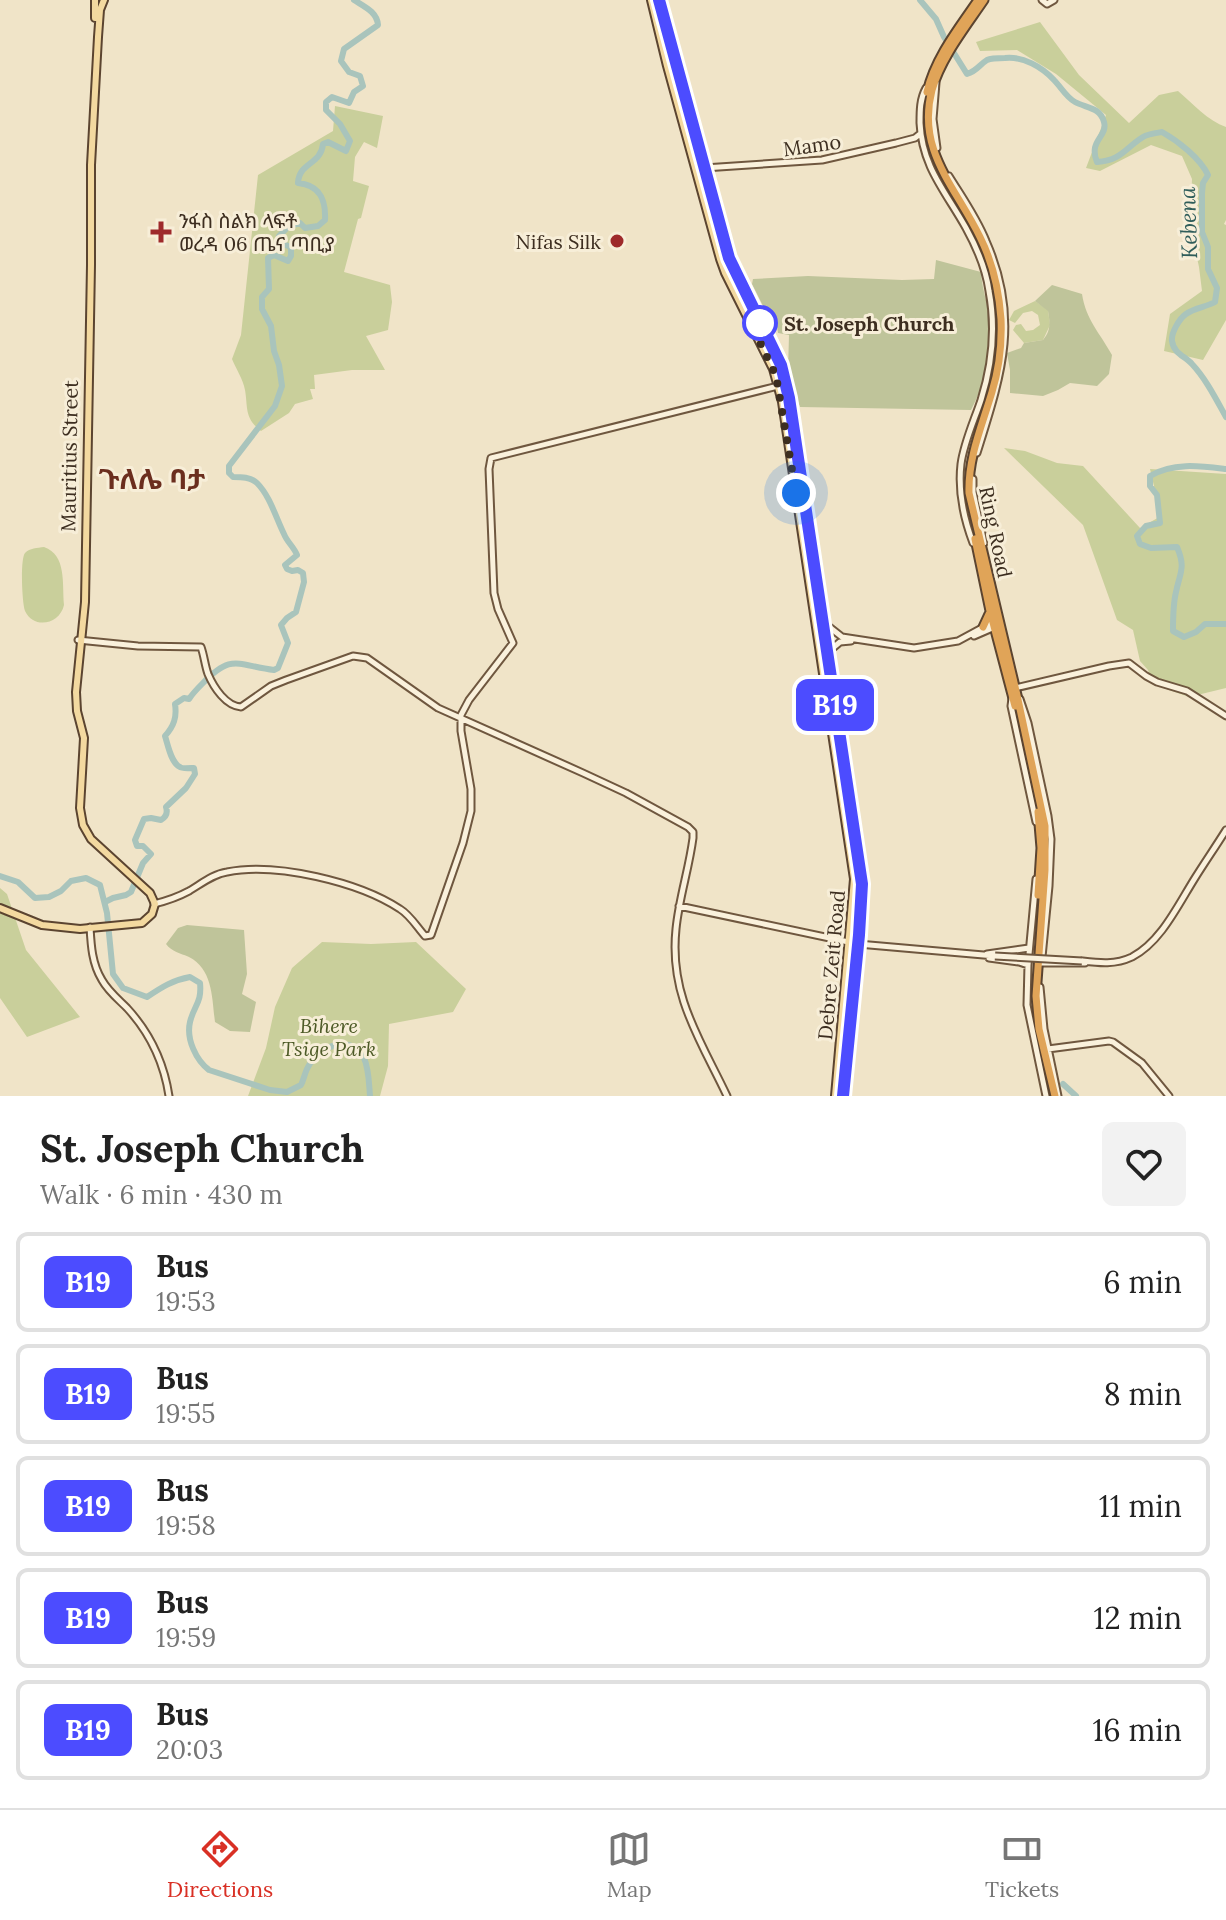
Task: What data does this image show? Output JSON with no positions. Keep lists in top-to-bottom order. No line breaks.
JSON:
{"streets":{"highway":["Ring Road"],"main road":["Mauritius Street","Debre Zeit Road"],"street":["Mamo"]},"crossings":[["Mamo","Debre Zeit Road"]],"districts":["ጉለሌ ባታ"],"water":["Kebena"],"parks":["Bihere Tsige Park"],"places":{"health":["ንፋስ ስልክ ላፍቶ ወረዳ 06 ጤና ጣቢያ"],"other":["Nifas Silk","St. Joseph Church"]},"lines":["bus line B19"],"page":{"on_map":"B19","heading":["St. Joseph Church","Walk · 6 min · 430 m"],"list":[{"mark":"B19","name":"Bus","note":"19:53","value":"6 min"},{"mark":"B19","name":"Bus","note":"19:55","value":"8 min"},{"mark":"B19","name":"Bus","note":"19:58","value":"11 min"},{"mark":"B19","name":"Bus","note":"19:59","value":"12 min"},{"mark":"B19","name":"Bus","note":"20:03","value":"16 min"}],"tabs":["Directions","Map","Tickets"]}}
